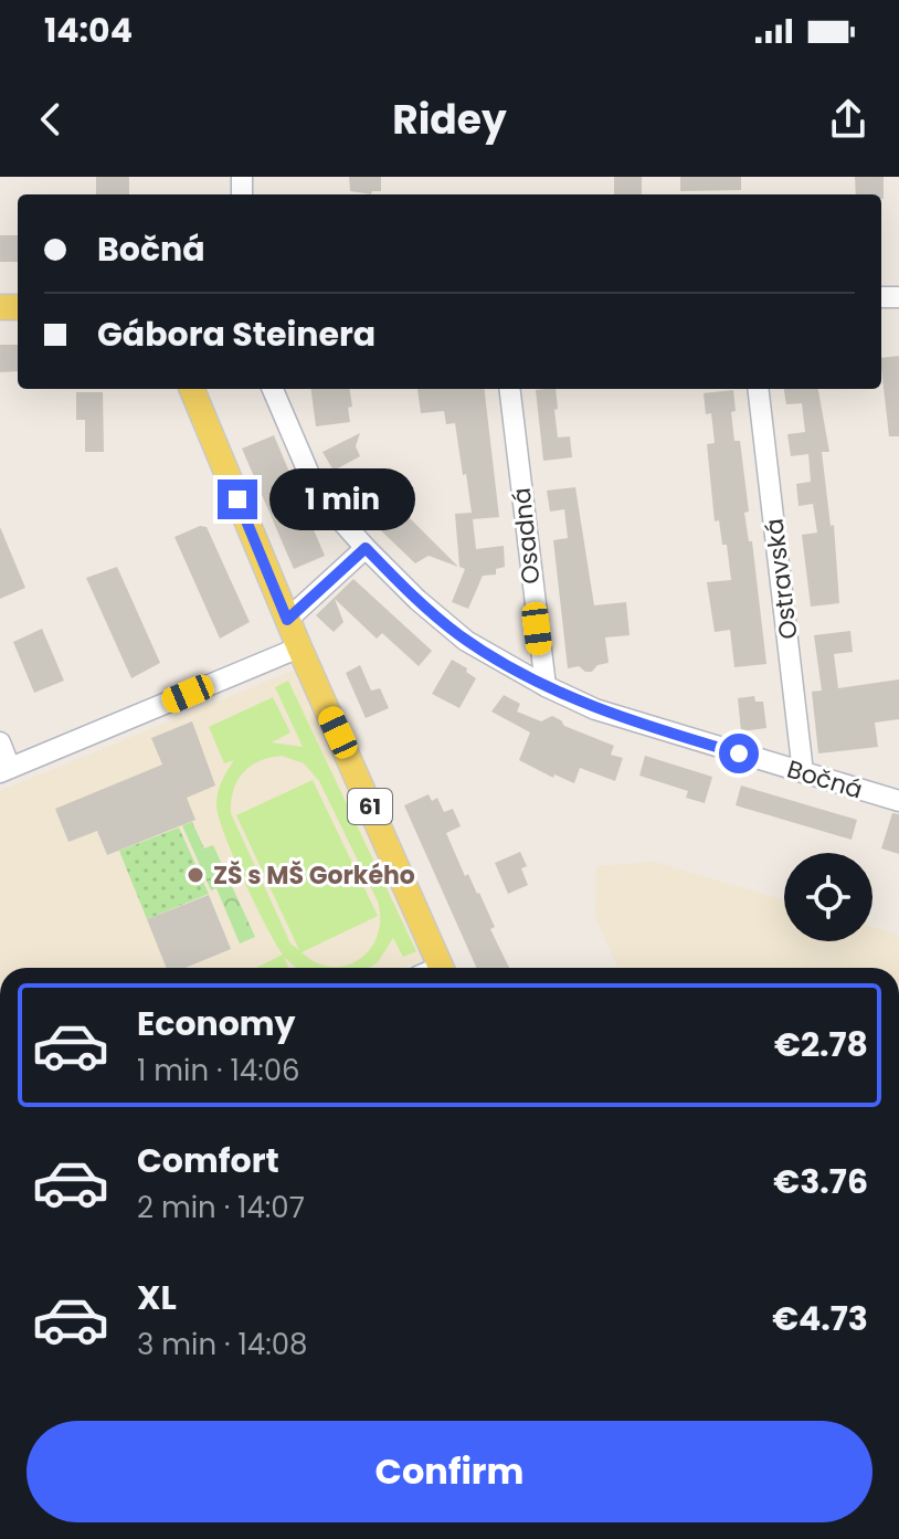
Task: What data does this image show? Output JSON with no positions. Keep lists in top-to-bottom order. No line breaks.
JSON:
{"streets":{"main road":["61"],"street":["Osadná","Ostravská","Bočná"]},"crossings":[["Osadná","Bočná"],["Ostravská","Bočná"]],"places":["ZŠ s MŠ Gorkého"],"page":{"status":"14:04","header":"Ridey","banner":["Bočná","Gábora Steinera"],"bubble":"1 min","list":[{"name":"Economy","note":"1 min · 14:06","value":"€2.78"},{"name":"Comfort","note":"2 min · 14:07","value":"€3.76"},{"name":"XL","note":"3 min · 14:08","value":"€4.73"}],"buttons":"Confirm"}}
